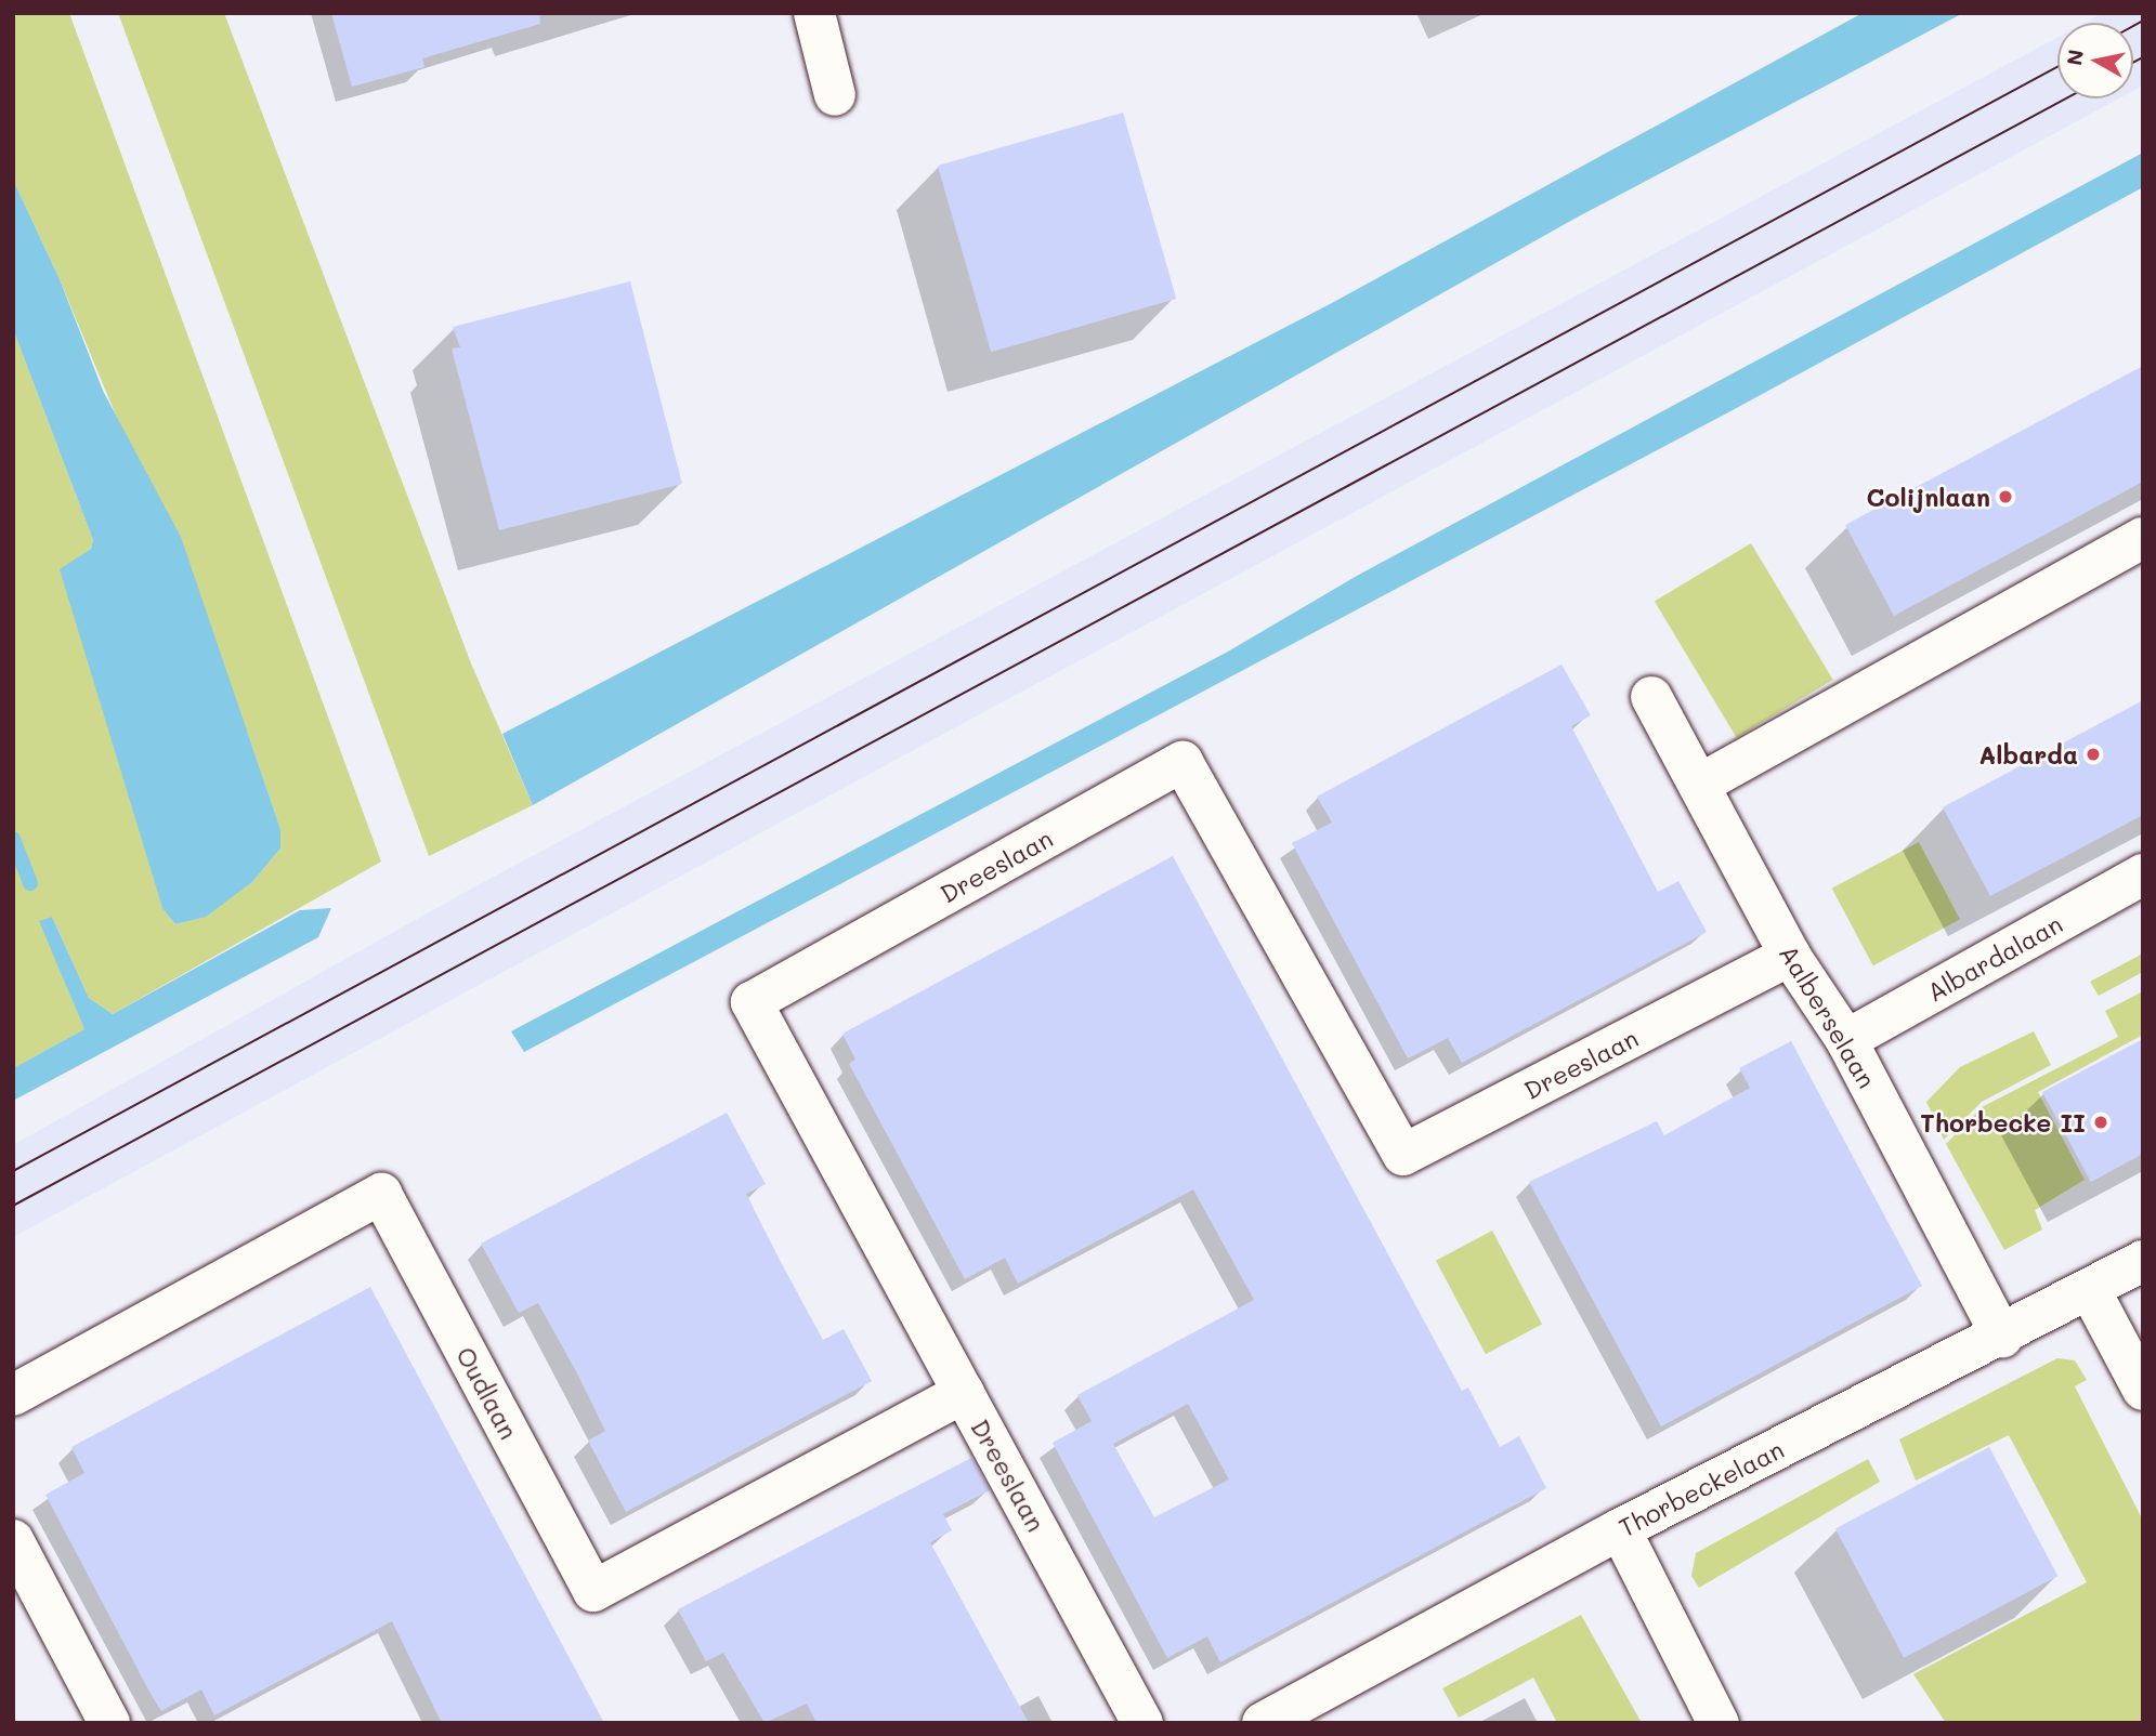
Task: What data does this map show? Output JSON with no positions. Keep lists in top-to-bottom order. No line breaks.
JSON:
{"streets":{"street":["Dreeslaan","Albardalaan","Aalberselaan","Oudlaan","Thorbeckelaan"]},"crossings":[["Dreeslaan","Aalberselaan"],["Dreeslaan","Oudlaan"],["Albardalaan","Aalberselaan"],["Aalberselaan","Thorbeckelaan"]],"places":["Colijnlaan","Albarda","Thorbecke II"],"north":"left"}
